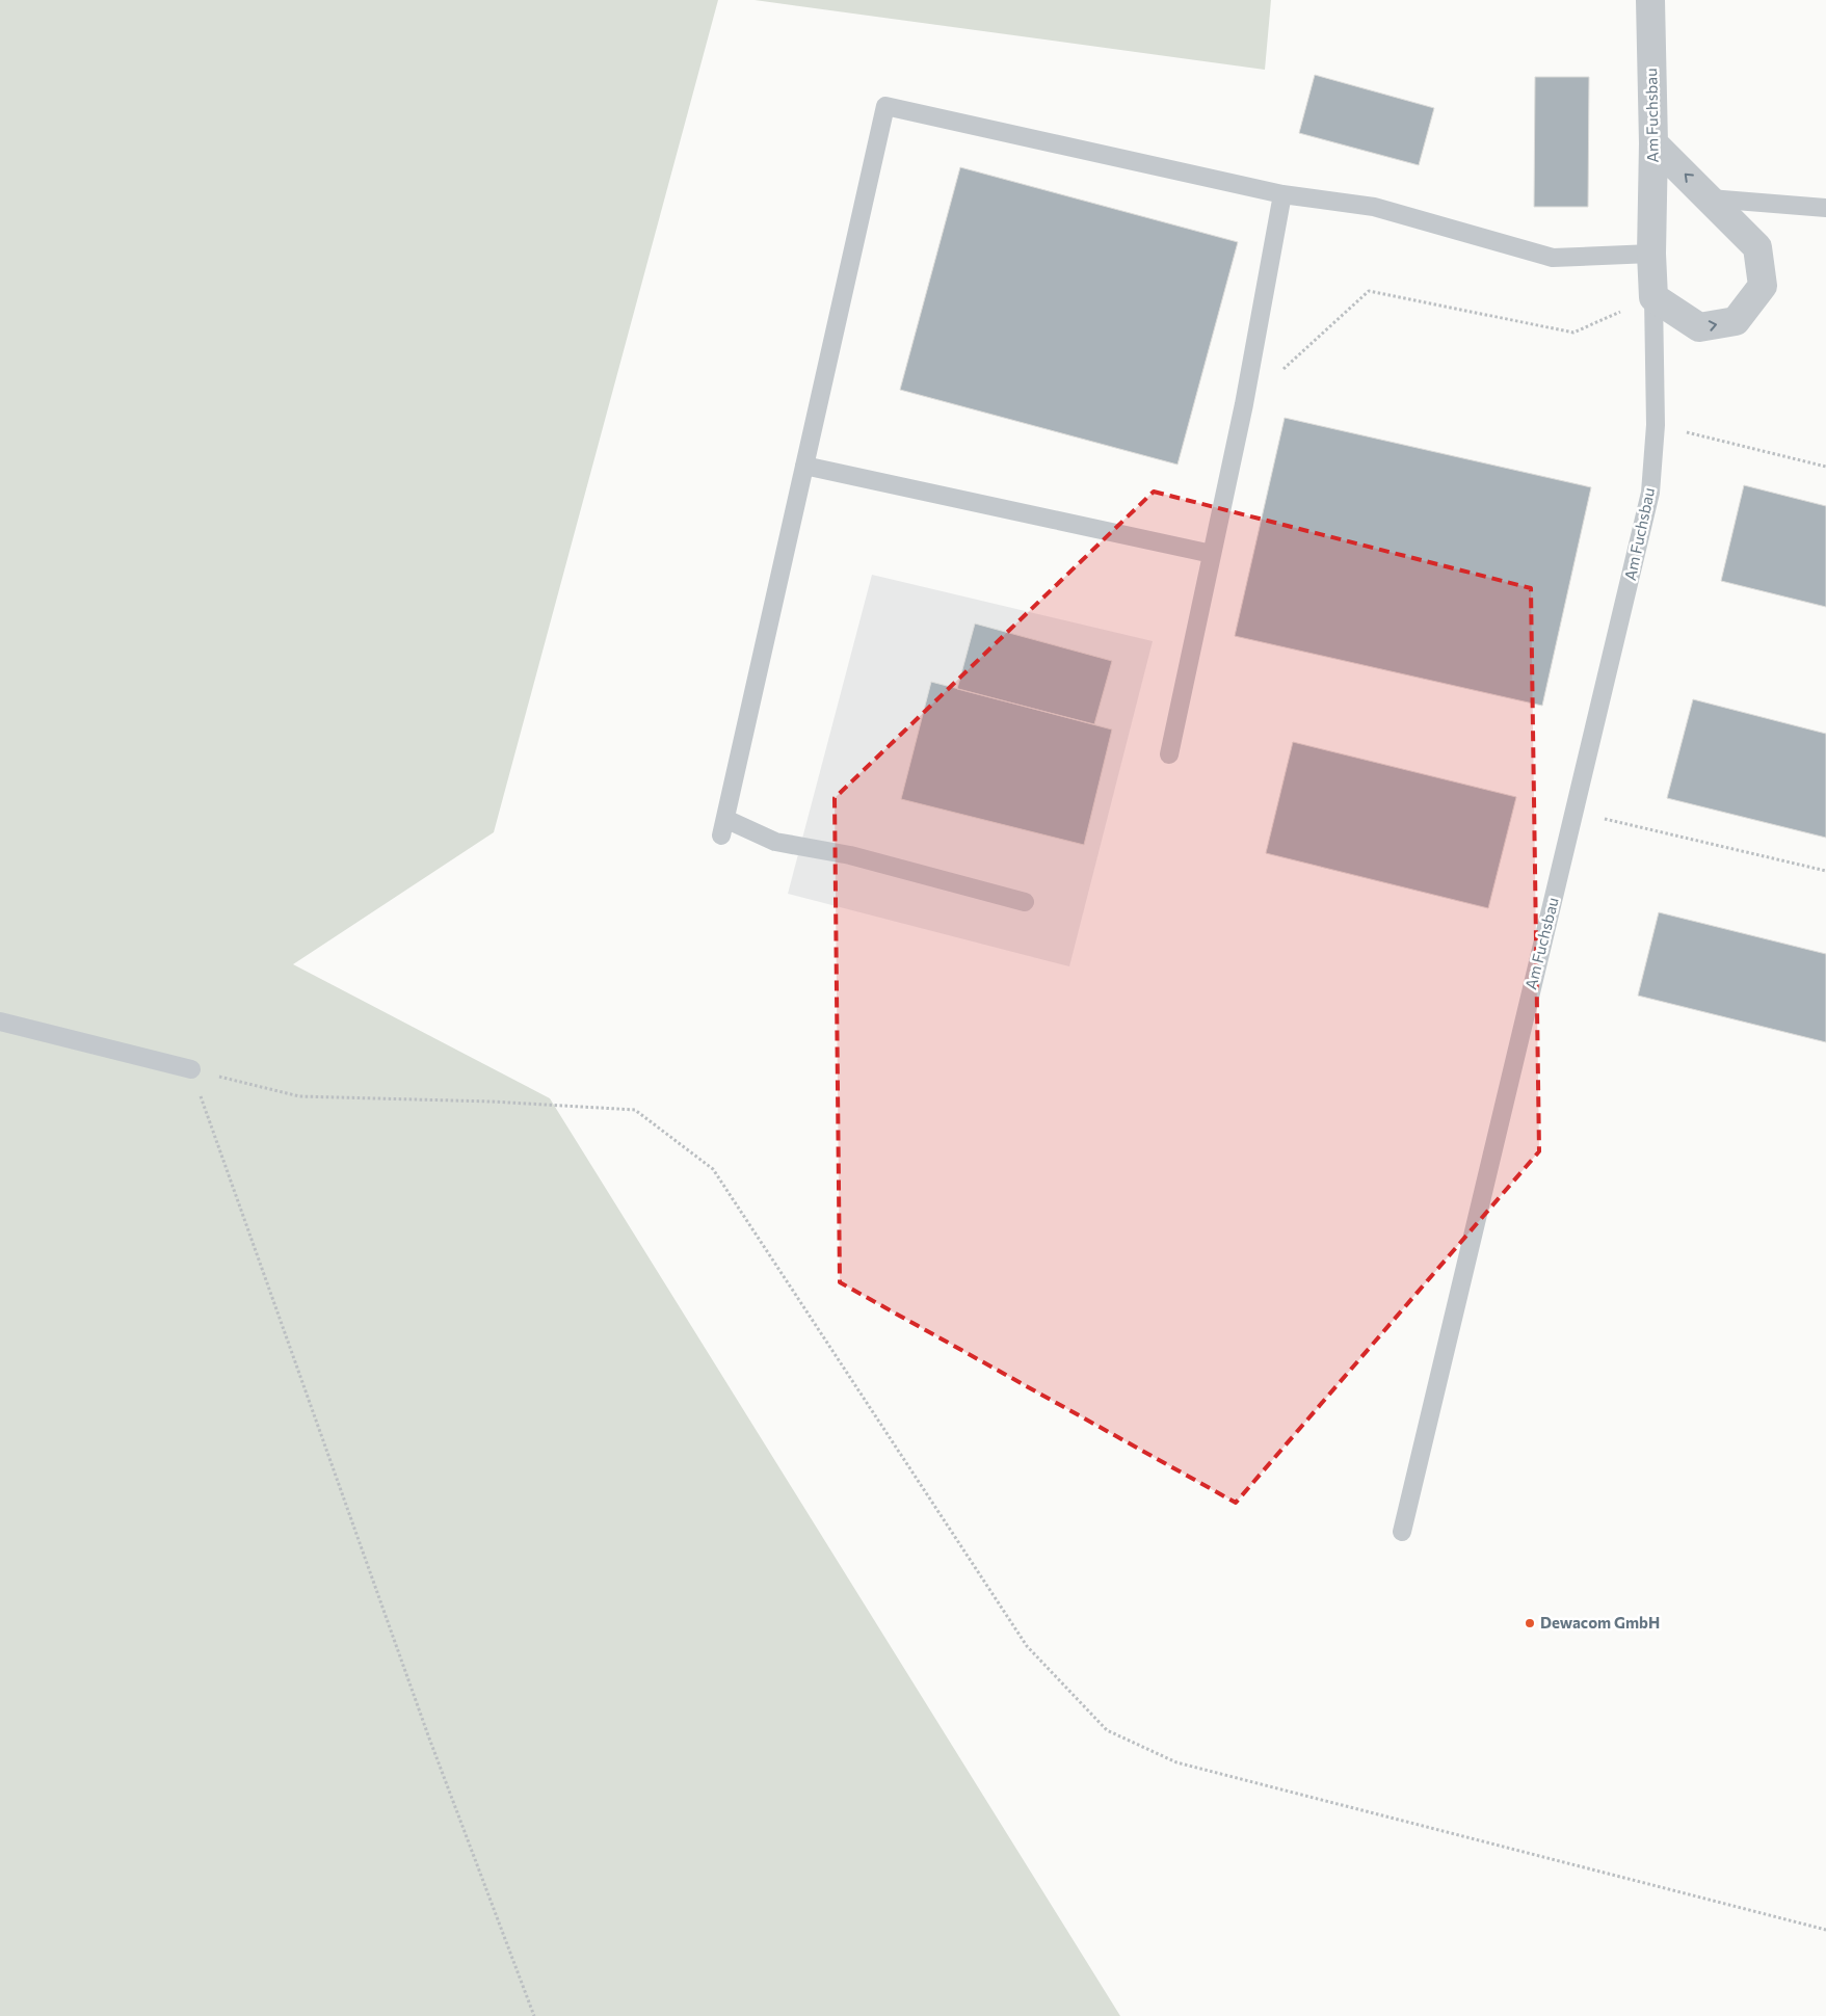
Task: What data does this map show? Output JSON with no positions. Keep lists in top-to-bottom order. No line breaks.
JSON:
{"streets":{"street":["Am Fuchsbau"]},"places":["Dewacom GmbH"]}
